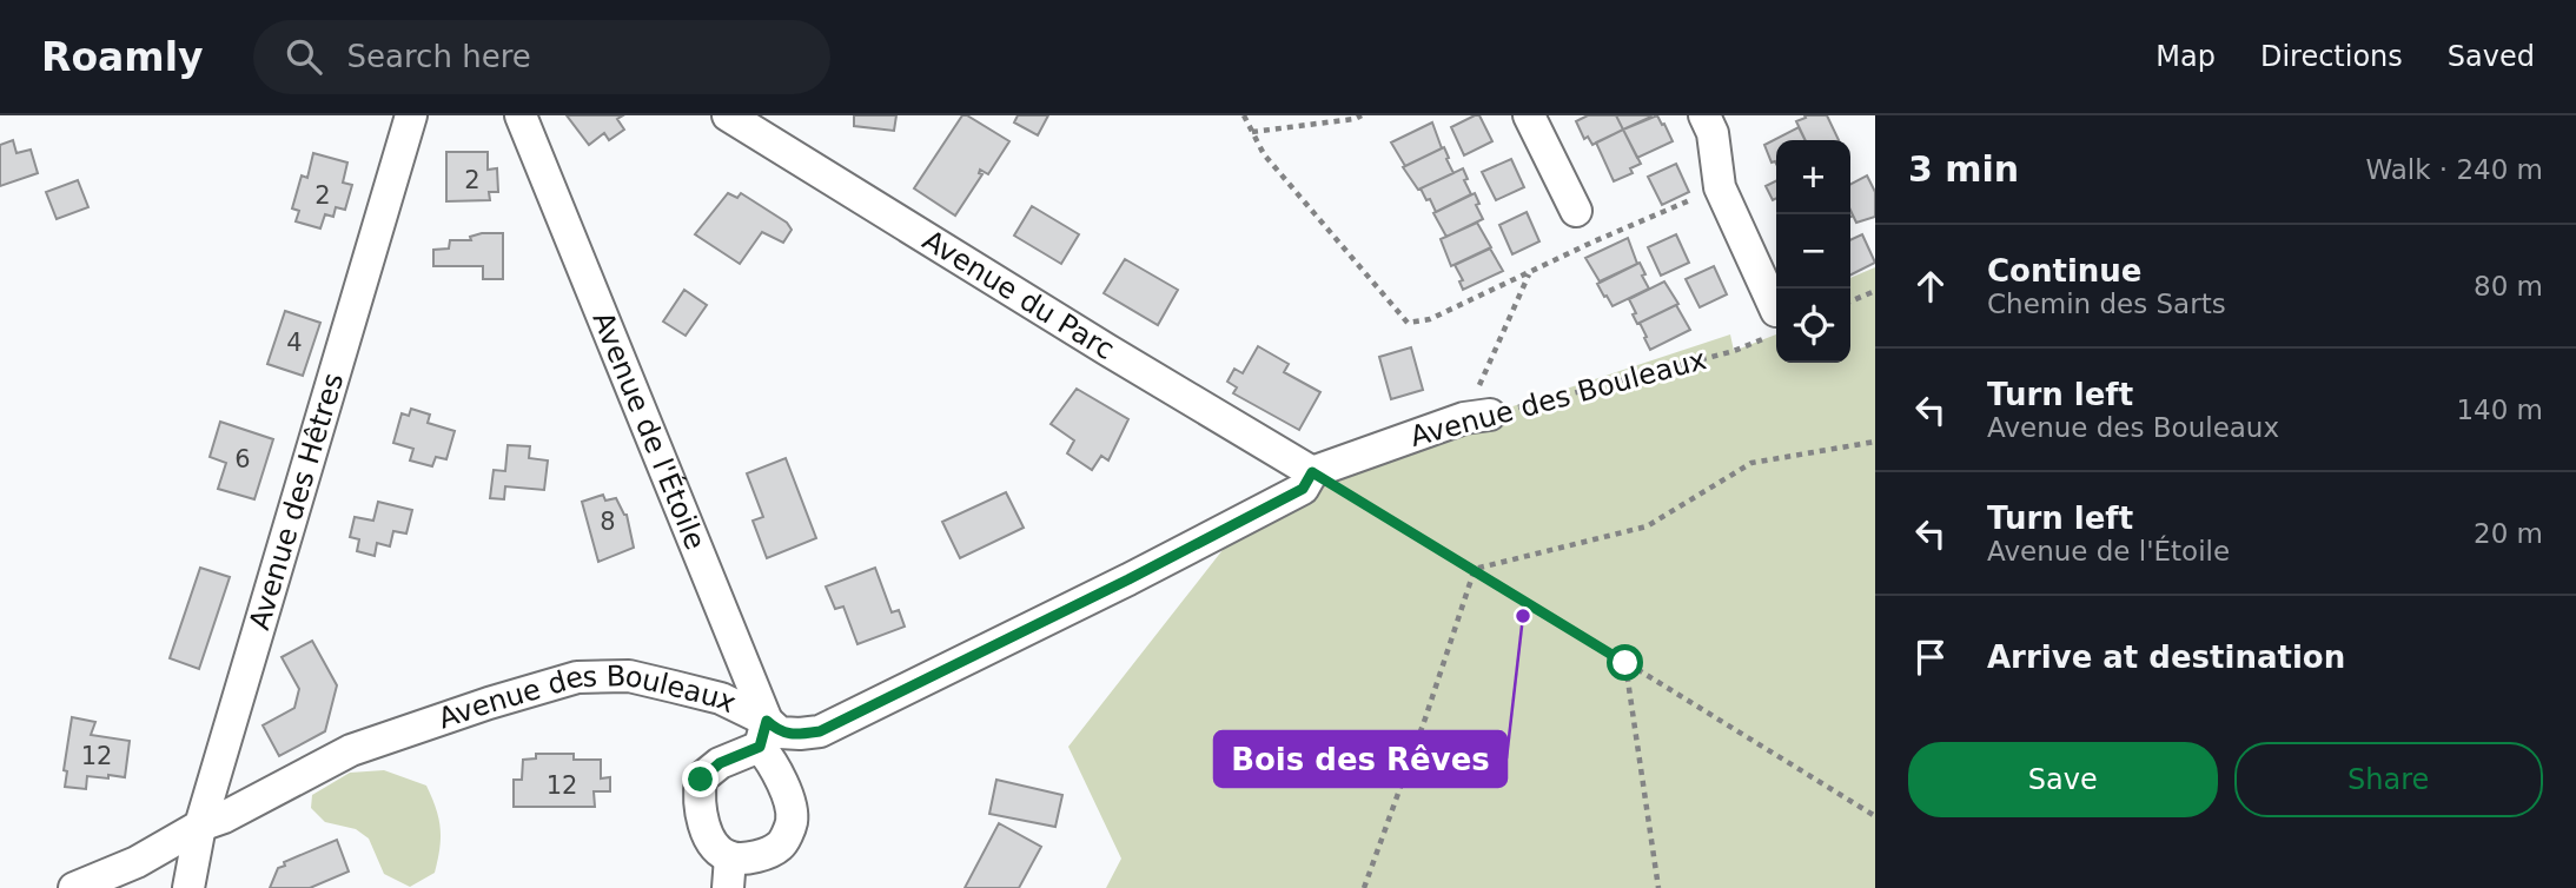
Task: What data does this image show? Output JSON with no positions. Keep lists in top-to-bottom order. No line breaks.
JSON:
{"streets":{"street":["Avenue du Parc","Avenue des Bouleaux","Avenue de l'Étoile","Avenue des Hêtres"]},"crossings":[["Avenue du Parc","Avenue des Bouleaux"],["Avenue des Bouleaux","Avenue de l'Étoile"],["Avenue des Bouleaux","Avenue des Hêtres"]],"places":["Bois des Rêves"],"house_numbers":["2","2","4","6","8","12","12"],"page":{"header":"Roamly","search":"Search here","nav":["Map","Directions","Saved"],"heading":["3 min","Walk · 240 m"],"map_buttons":["+","−"],"list":[["Continue","Chemin des Sarts","80 m"],["Turn left","Avenue des Bouleaux","140 m"],["Turn left","Avenue de l'Étoile","20 m"],"Arrive at destination"],"buttons":["Save","Share"]}}
